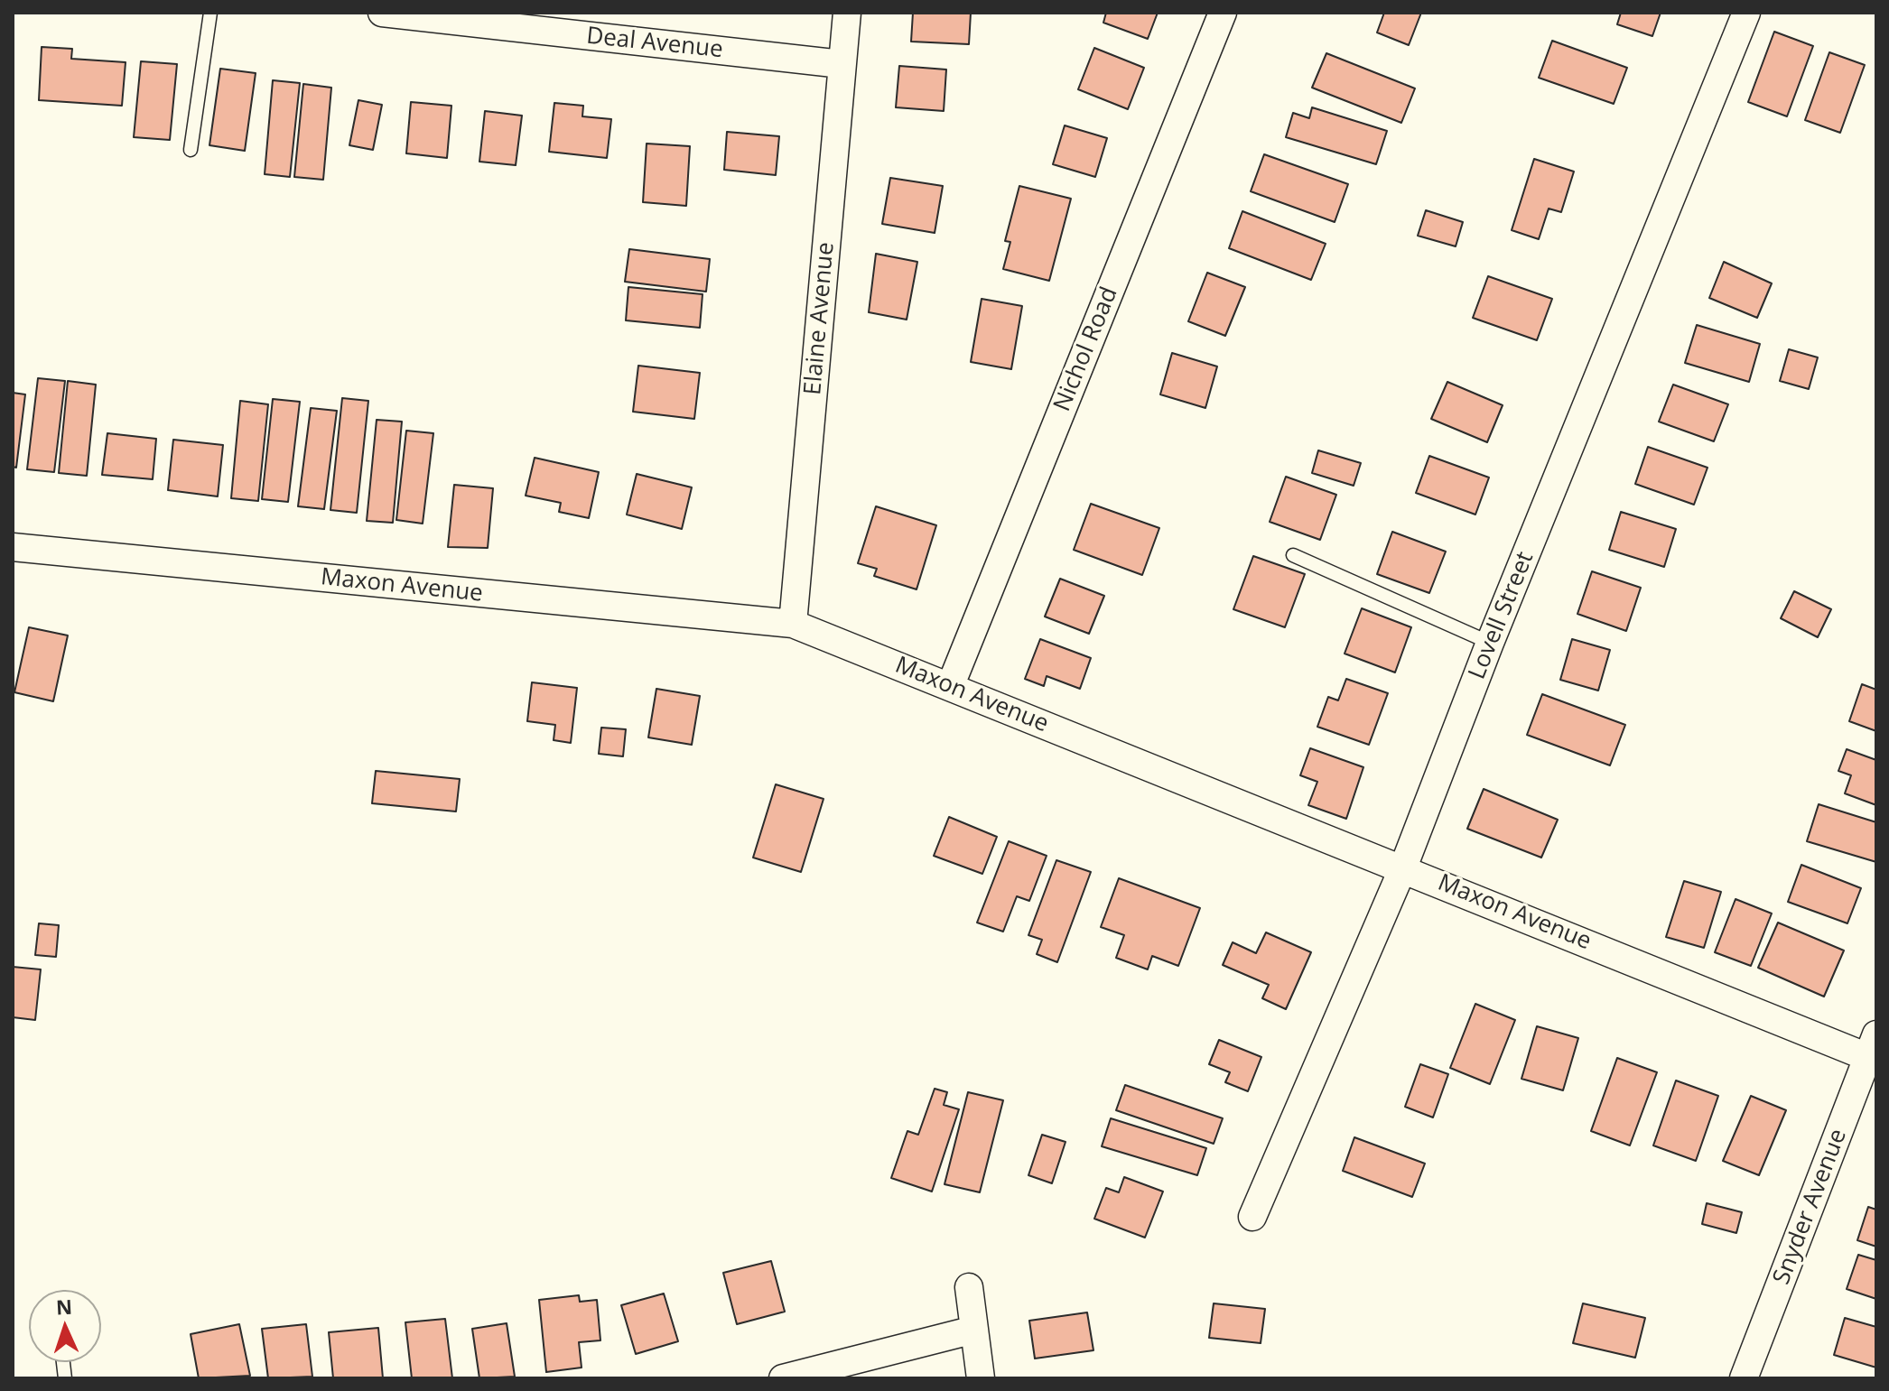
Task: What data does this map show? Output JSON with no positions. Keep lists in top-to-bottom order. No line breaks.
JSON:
{"streets":{"street":["Deal Avenue","Elaine Avenue","Nichol Road","Maxon Avenue","Lovell Street","Snyder Avenue"]},"crossings":[["Deal Avenue","Elaine Avenue"],["Elaine Avenue","Maxon Avenue"],["Nichol Road","Maxon Avenue"],["Maxon Avenue","Lovell Street"],["Maxon Avenue","Snyder Avenue"]],"north":"top"}
